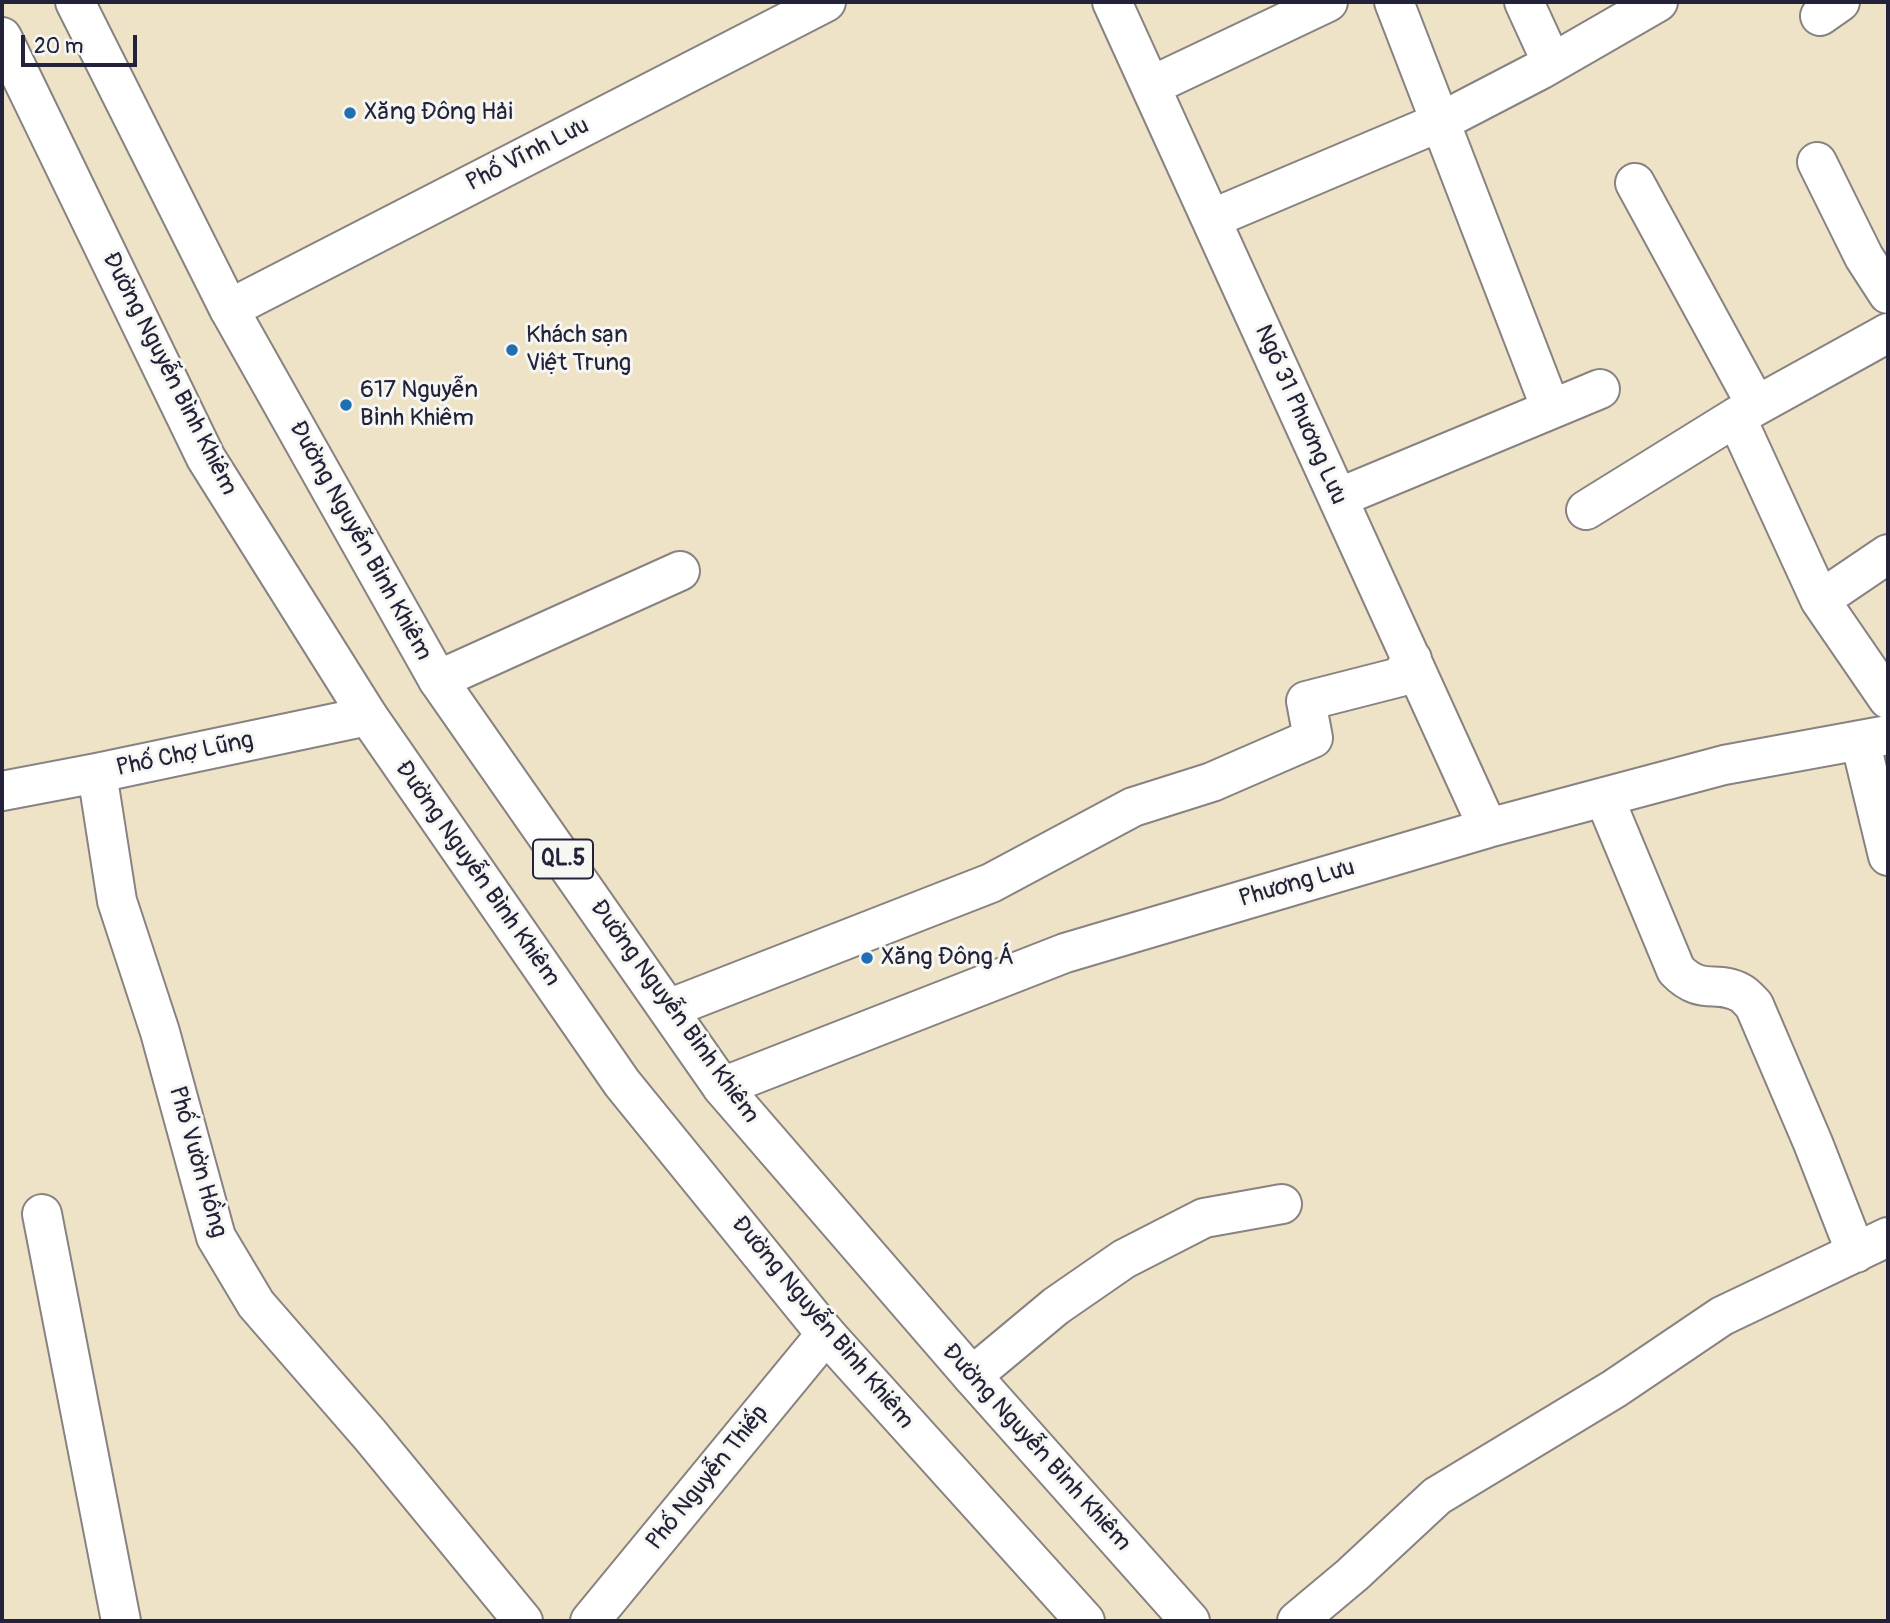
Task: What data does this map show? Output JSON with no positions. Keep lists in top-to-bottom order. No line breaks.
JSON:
{"streets":{"main road":["Phố Vĩnh Lưu","Đường Nguyễn Bình Khiêm","Ngõ 31 Phương Lưu","Đường Nguyễn Bỉnh Khiêm","Phố Chợ Lũng","QL.5","Phương Lưu","Phố Vườn Hồng","Phố Nguyễn Thiếp"]},"crossings":[["Phố Vĩnh Lưu","Đường Nguyễn Bỉnh Khiêm"],["Đường Nguyễn Bình Khiêm","Phố Chợ Lũng"],["Đường Nguyễn Bình Khiêm","Phố Nguyễn Thiếp"],["Ngõ 31 Phương Lưu","Phương Lưu"],["Đường Nguyễn Bỉnh Khiêm","Phương Lưu"],["Phố Chợ Lũng","Phố Vườn Hồng"]],"places":["Xăng Đông Hải","Khách sạn Việt Trung","617 Nguyễn Bỉnh Khiêm","Xăng Đông Á"],"scale_bar":"20 m"}
